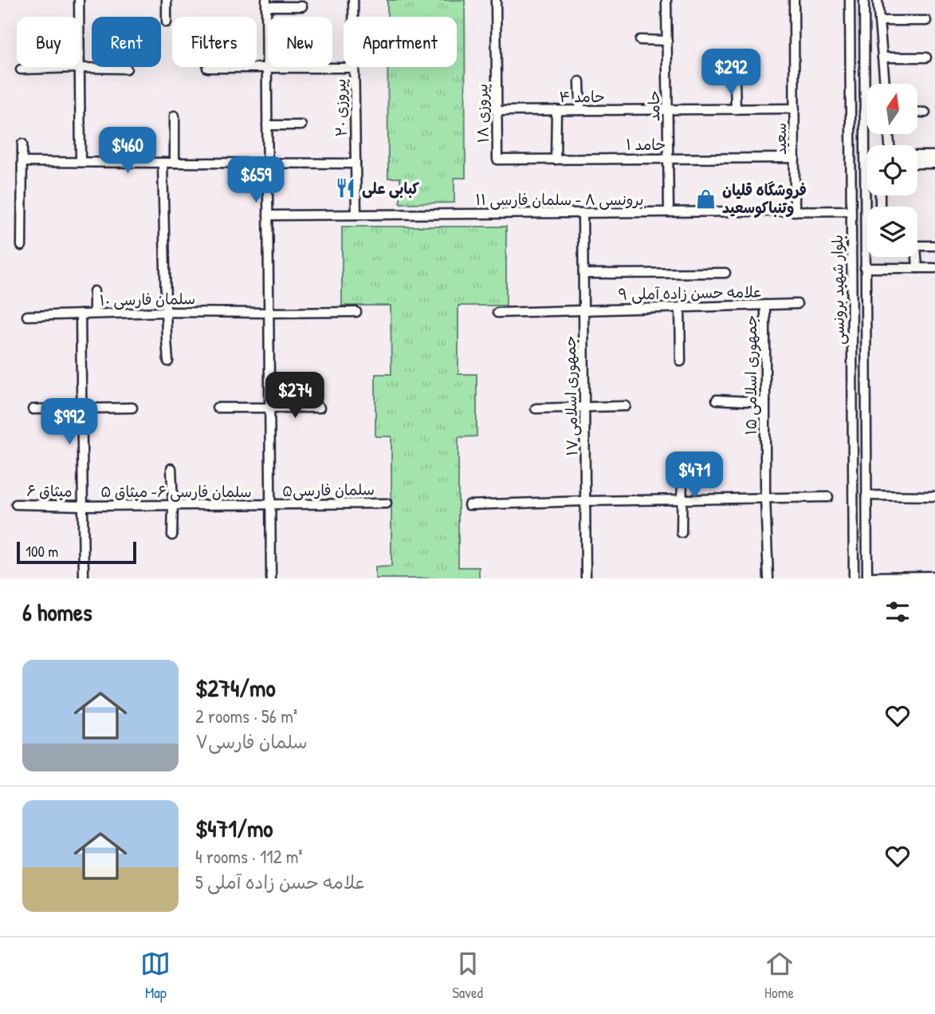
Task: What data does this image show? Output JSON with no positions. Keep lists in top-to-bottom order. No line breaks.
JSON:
{"streets":{"street":["حامد ۴","حامد","پیروزی ۲۰","پیروزی ۱۸","سعید","حامد ۱","برونسی ۸ - سلمان فارسی ۱۱","بلوار شهید برونسی","علامه حسن زاده آملی ۹","سلمان فارسی ۱۰","جمهوری اسلامی ۱۵","جمهوری اسلامی ۱۷","سلمان فارسی۵","میثاق ۶","سلمان فارسی ۶- میثاق ۵"]},"crossings":[["حامد ۴","حامد"],["حامد ۴","پیروزی ۱۸"],["حامد ۴","سعید"],["حامد","حامد ۱"],["حامد","برونسی ۸ - سلمان فارسی ۱۱"],["پیروزی ۲۰","برونسی ۸ - سلمان فارسی ۱۱"],["پیروزی ۱۸","حامد ۱"],["سعید","حامد ۱"],["سعید","برونسی ۸ - سلمان فارسی ۱۱"],["برونسی ۸ - سلمان فارسی ۱۱","بلوار شهید برونسی"],["برونسی ۸ - سلمان فارسی ۱۱","جمهوری اسلامی ۱۷"],["علامه حسن زاده آملی ۹","جمهوری اسلامی ۱۵"],["علامه حسن زاده آملی ۹","جمهوری اسلامی ۱۷"],["سلمان فارسی۵","سلمان فارسی ۶- میثاق ۵"],["میثاق ۶","سلمان فارسی ۶- میثاق ۵"]],"places":{"restaurant":["کبابی علی"],"shop":["فروشگاه قلیان وتنباکوسعید"]},"scale_bar":"100 m","north":"top","page":{"chip":["Buy","Rent","Filters","New","Apartment"],"price":["$292","$460","$659","$274","$992","$471"],"scale":"100 m","heading":"6 homes","list":[{"name":"$274/mo","note":"2 rooms · 56 m² · سلمان فارسی۷"},{"name":"$471/mo","note":"4 rooms · 112 m² · علامه حسن زاده آملی 5"}],"tabs":["Map","Saved","Home"]}}
